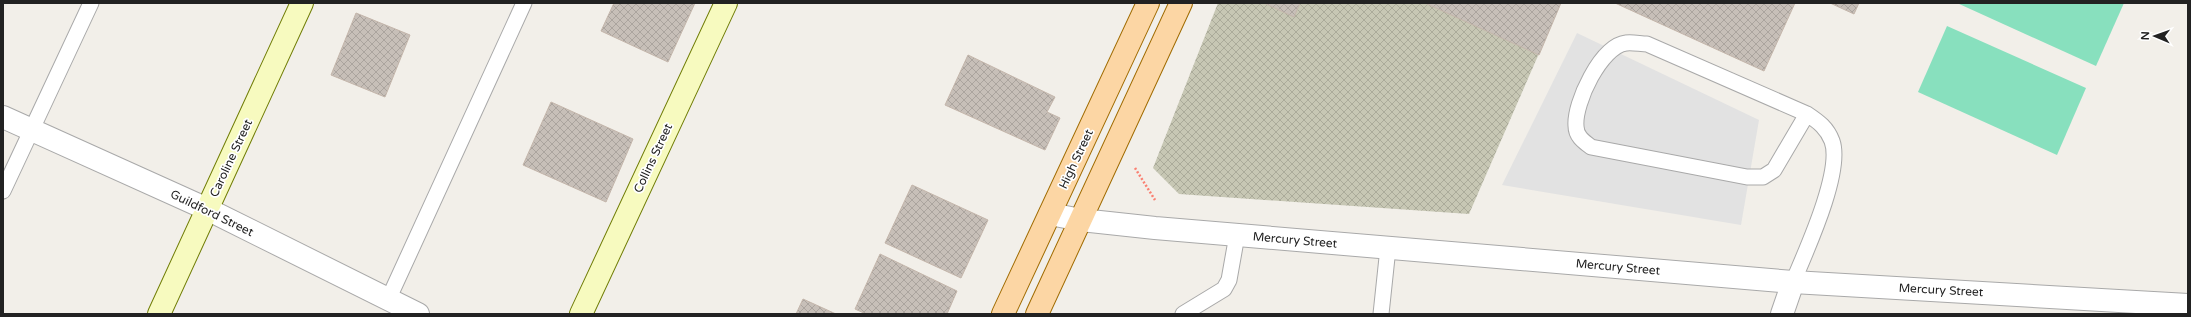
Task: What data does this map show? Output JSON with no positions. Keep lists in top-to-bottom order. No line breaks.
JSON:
{"streets":{"main road":["High Street"],"street":["Caroline Street","Collins Street","Guildford Street","Mercury Street"]},"crossings":[["Caroline Street","Guildford Street"],["High Street","Mercury Street"]],"north":"left"}
